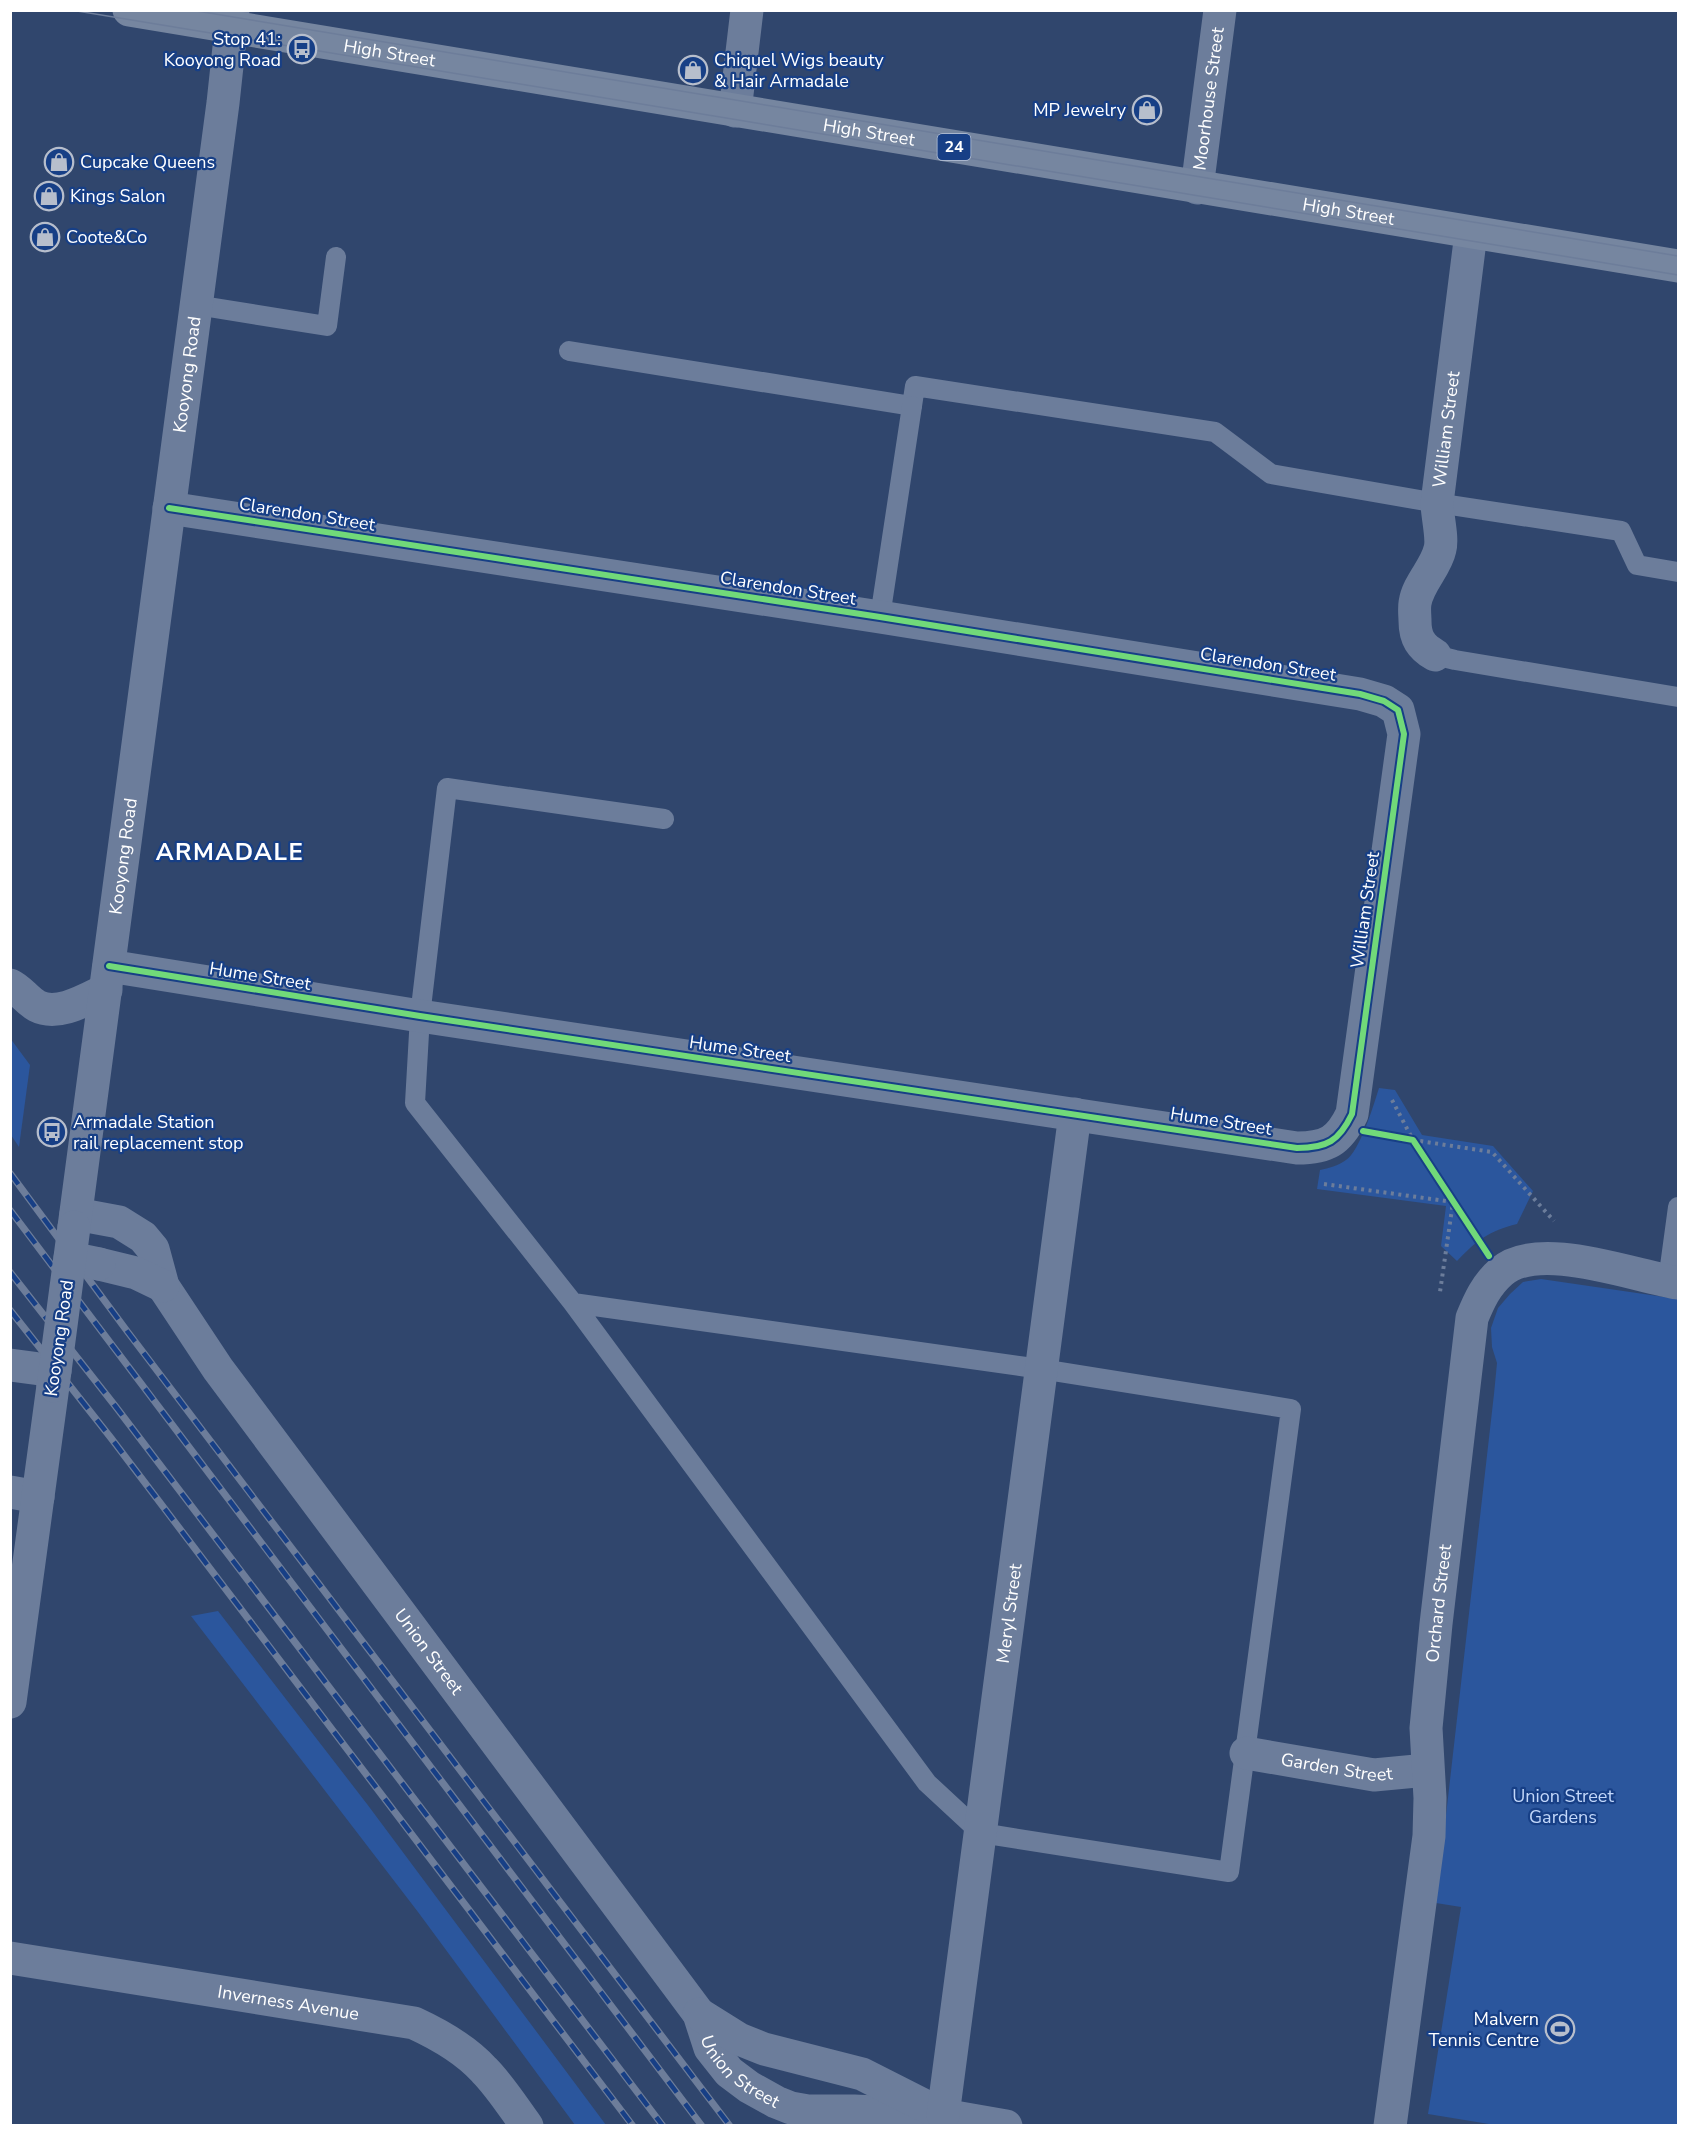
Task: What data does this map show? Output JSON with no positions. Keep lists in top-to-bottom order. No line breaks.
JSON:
{"streets":{"main road":["High Street","24"],"street":["Moorhouse Street","Kooyong Road","William Street","Clarendon Street","Hume Street","Orchard Street","Meryl Street","Union Street","Garden Street","Inverness Avenue"]},"crossings":[["High Street","Moorhouse Street"],["High Street","Kooyong Road"],["High Street","William Street"],["Kooyong Road","Clarendon Street"],["Kooyong Road","Hume Street"],["Kooyong Road","Union Street"],["William Street","Clarendon Street"],["William Street","Hume Street"],["Hume Street","Meryl Street"],["Orchard Street","Garden Street"],["Meryl Street","Union Street"]],"districts":["ARMADALE"],"parks":["Union Street Gardens"],"places":{"bus stop":["Stop 41: Kooyong Road","Armadale Station rail replacement stop"],"shop":["Chiquel Wigs beauty & Hair Armadale","MP Jewelry","Cupcake Queens","Kings Salon","Coote&Co"],"sports":["Malvern Tennis Centre"]}}
